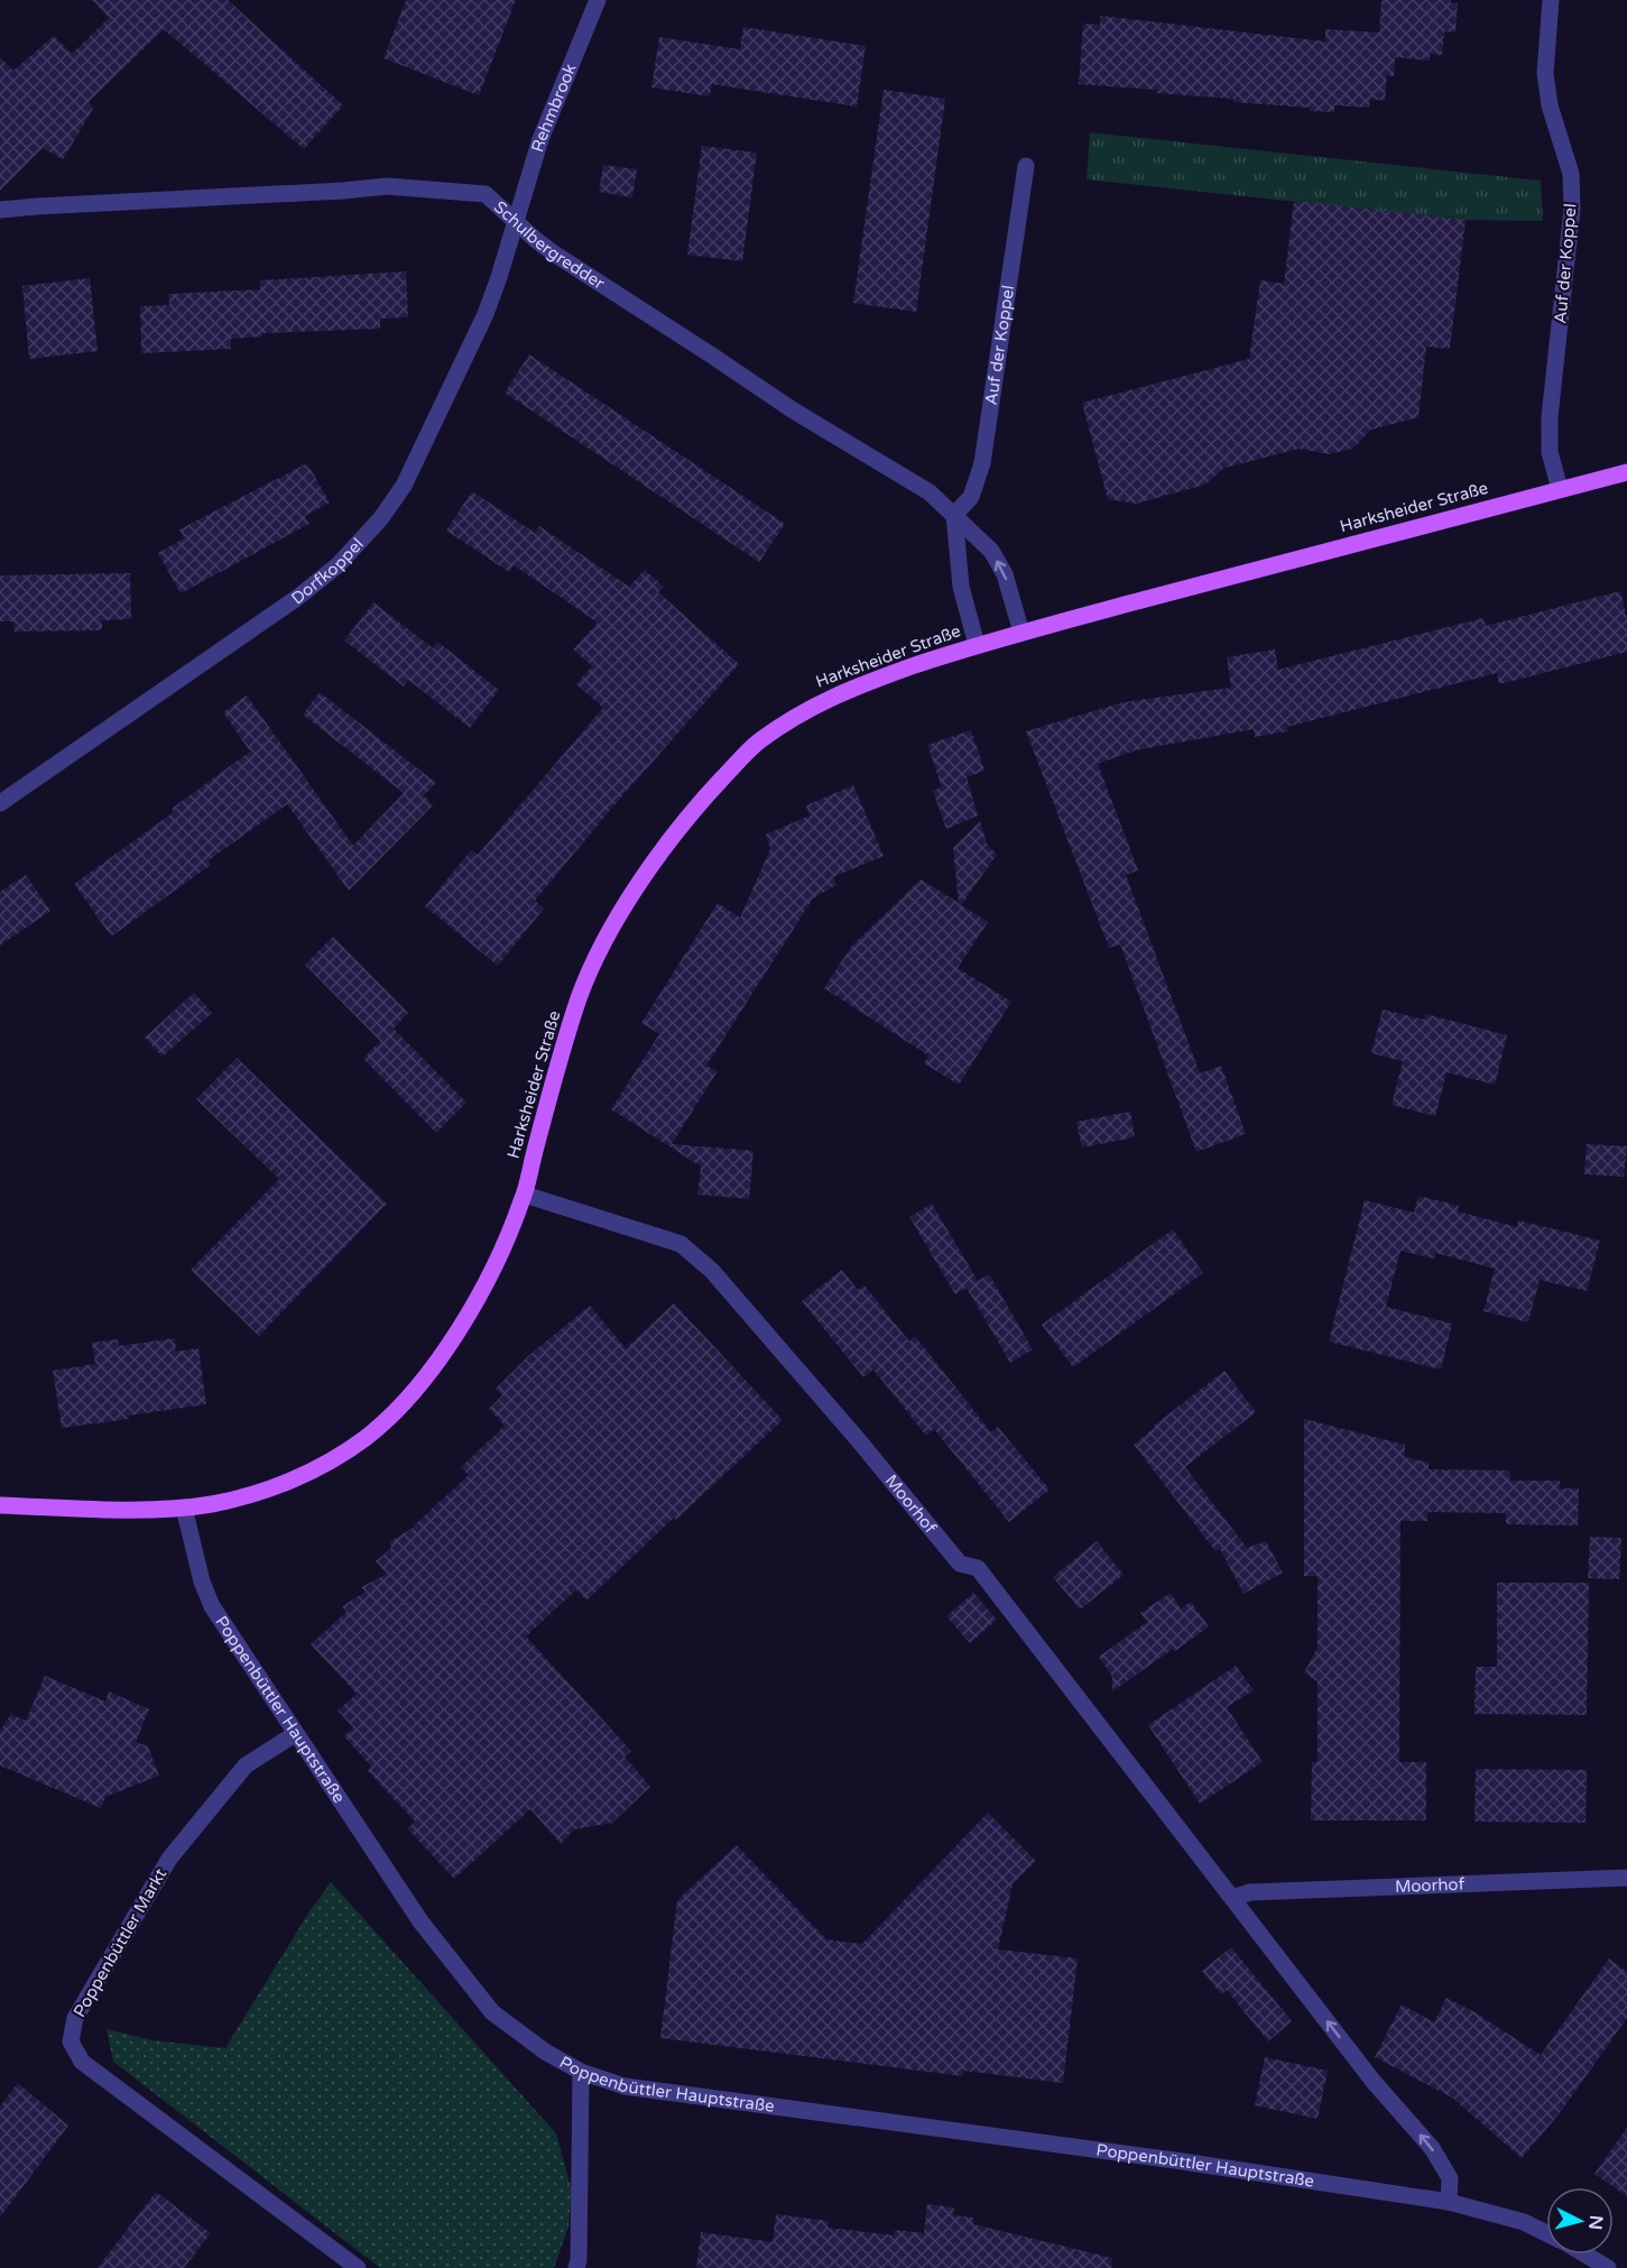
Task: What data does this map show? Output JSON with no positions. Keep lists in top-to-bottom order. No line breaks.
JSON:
{"streets":{"main road":["Harksheider Straße"],"street":["Rehmbrook","Schulbergredder","Auf der Koppel","Dorfkoppel","Moorhof","Poppenbüttler Hauptstraße","Poppenbüttler Markt"]},"crossings":[["Rehmbrook","Schulbergredder"],["Rehmbrook","Dorfkoppel"],["Schulbergredder","Auf der Koppel"],["Schulbergredder","Harksheider Straße"],["Schulbergredder","Dorfkoppel"],["Auf der Koppel","Harksheider Straße"],["Harksheider Straße","Moorhof"],["Harksheider Straße","Poppenbüttler Hauptstraße"],["Moorhof","Poppenbüttler Hauptstraße"],["Poppenbüttler Hauptstraße","Poppenbüttler Markt"]],"north":"right"}
